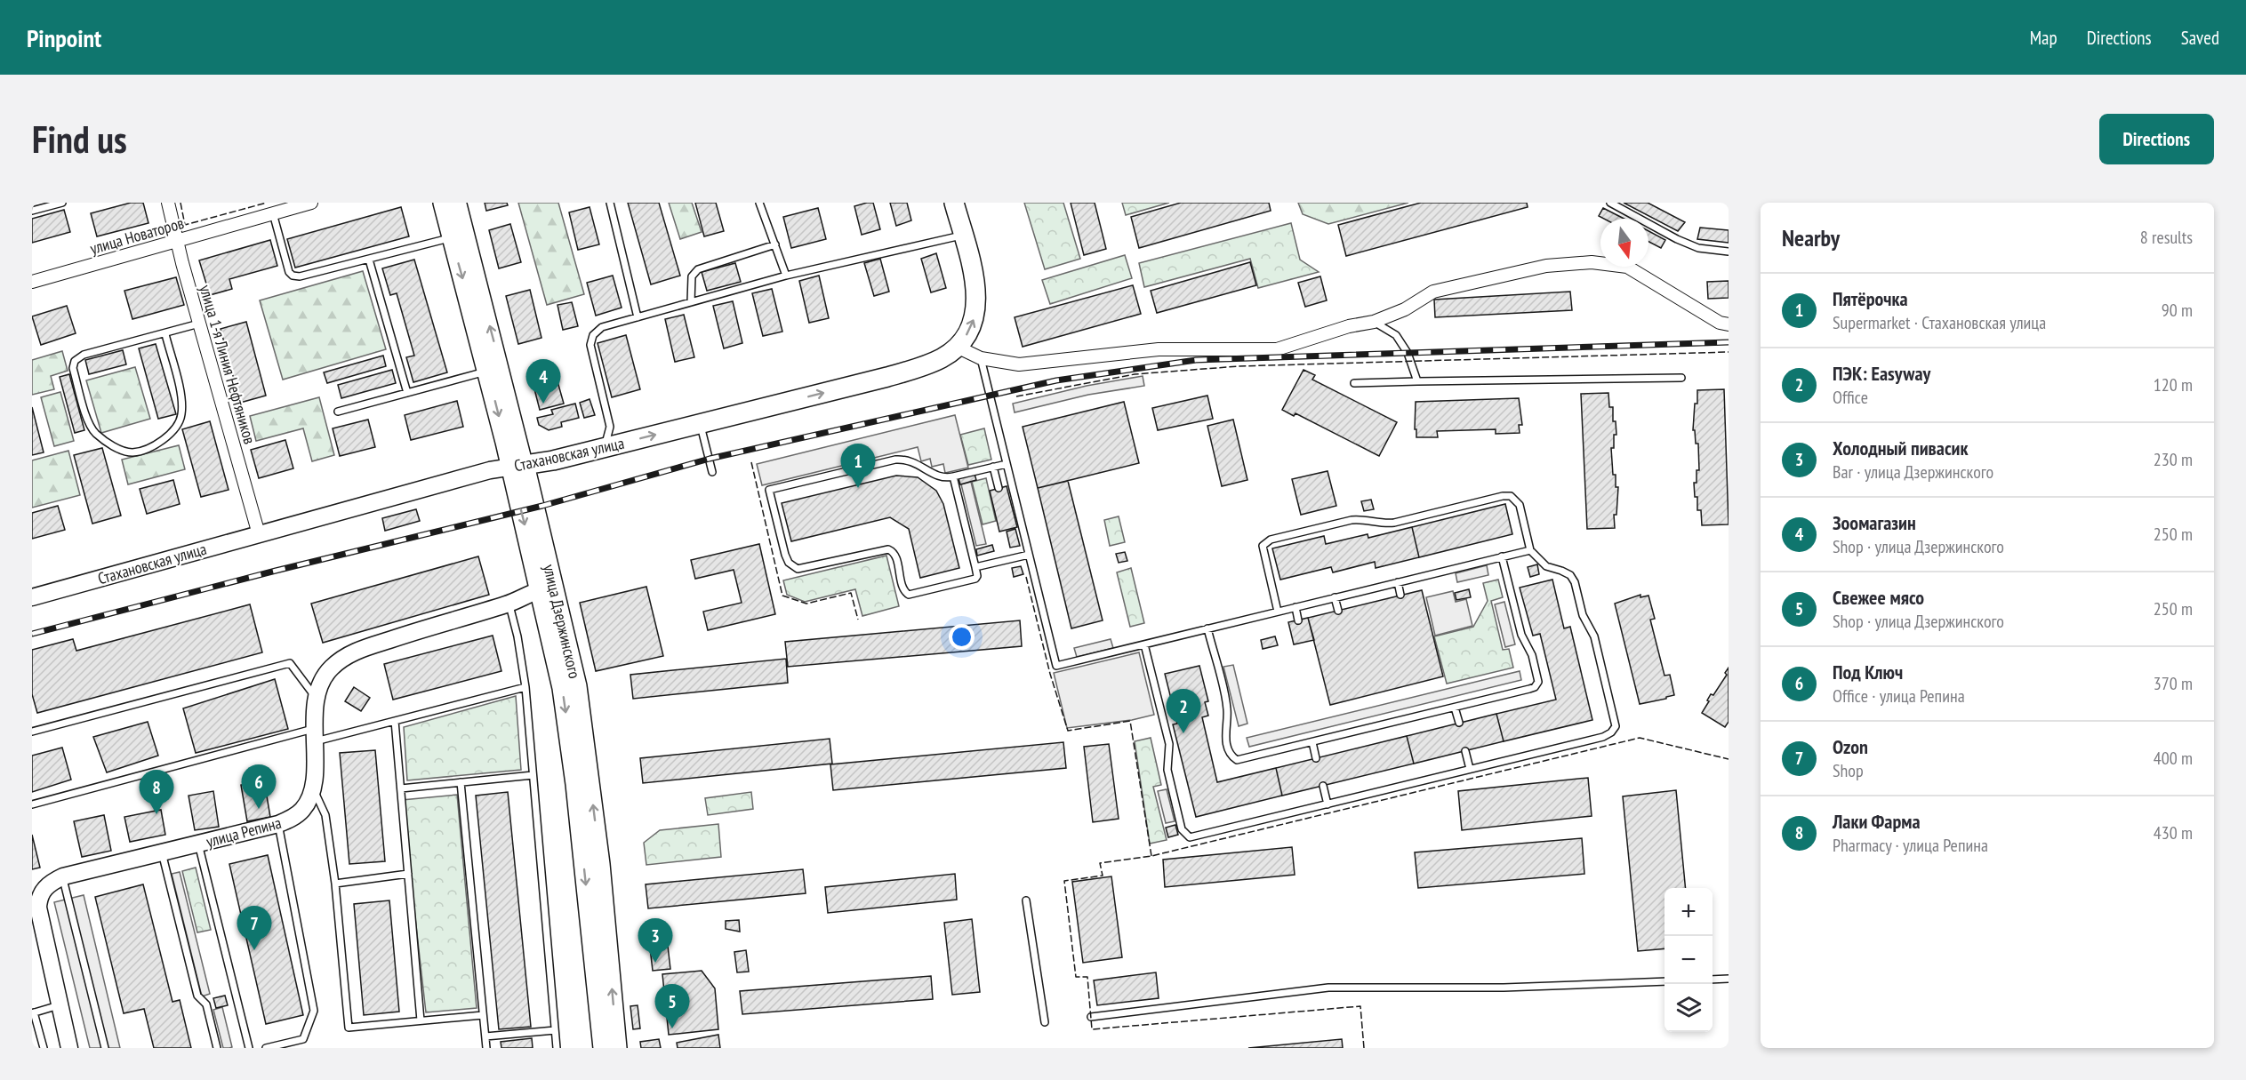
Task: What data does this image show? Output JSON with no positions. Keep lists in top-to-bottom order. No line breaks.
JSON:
{"streets":{"main road":["Стахановская улица","улица Дзержинского"],"street":["улица Новаторов","улица 1-я Линия Нефтяников","улица Репина"]},"crossings":[["улица Новаторов","улица 1-я Линия Нефтяников"],["улица 1-я Линия Нефтяников","Стахановская улица"],["Стахановская улица","улица Дзержинского"]],"one_way":["Стахановская улица"],"north":"bottom","page":{"header":"Pinpoint","nav":["Map","Directions","Saved"],"buttons":"Directions","title":"Find us","heading":["Nearby","8 results"],"list":[{"mark":"1","name":"Пятёрочка","note":"Supermarket · Стахановская улица","value":"90 m"},{"mark":"2","name":"ПЭК: Easyway","note":"Office","value":"120 m"},{"mark":"3","name":"Холодный пивасик","note":"Bar · улица Дзержинского","value":"230 m"},{"mark":"4","name":"Зоомагазин","note":"Shop · улица Дзержинского","value":"250 m"},{"mark":"5","name":"Свежее мясо","note":"Shop · улица Дзержинского","value":"250 m"},{"mark":"6","name":"Под Ключ","note":"Office · улица Репина","value":"370 m"},{"mark":"7","name":"Ozon","note":"Shop","value":"400 m"},{"mark":"8","name":"Лаки Фарма","note":"Pharmacy · улица Репина","value":"430 m"}],"pins":["4","1","2","6","8","7","3","5"],"map_buttons":["+","−"]}}
